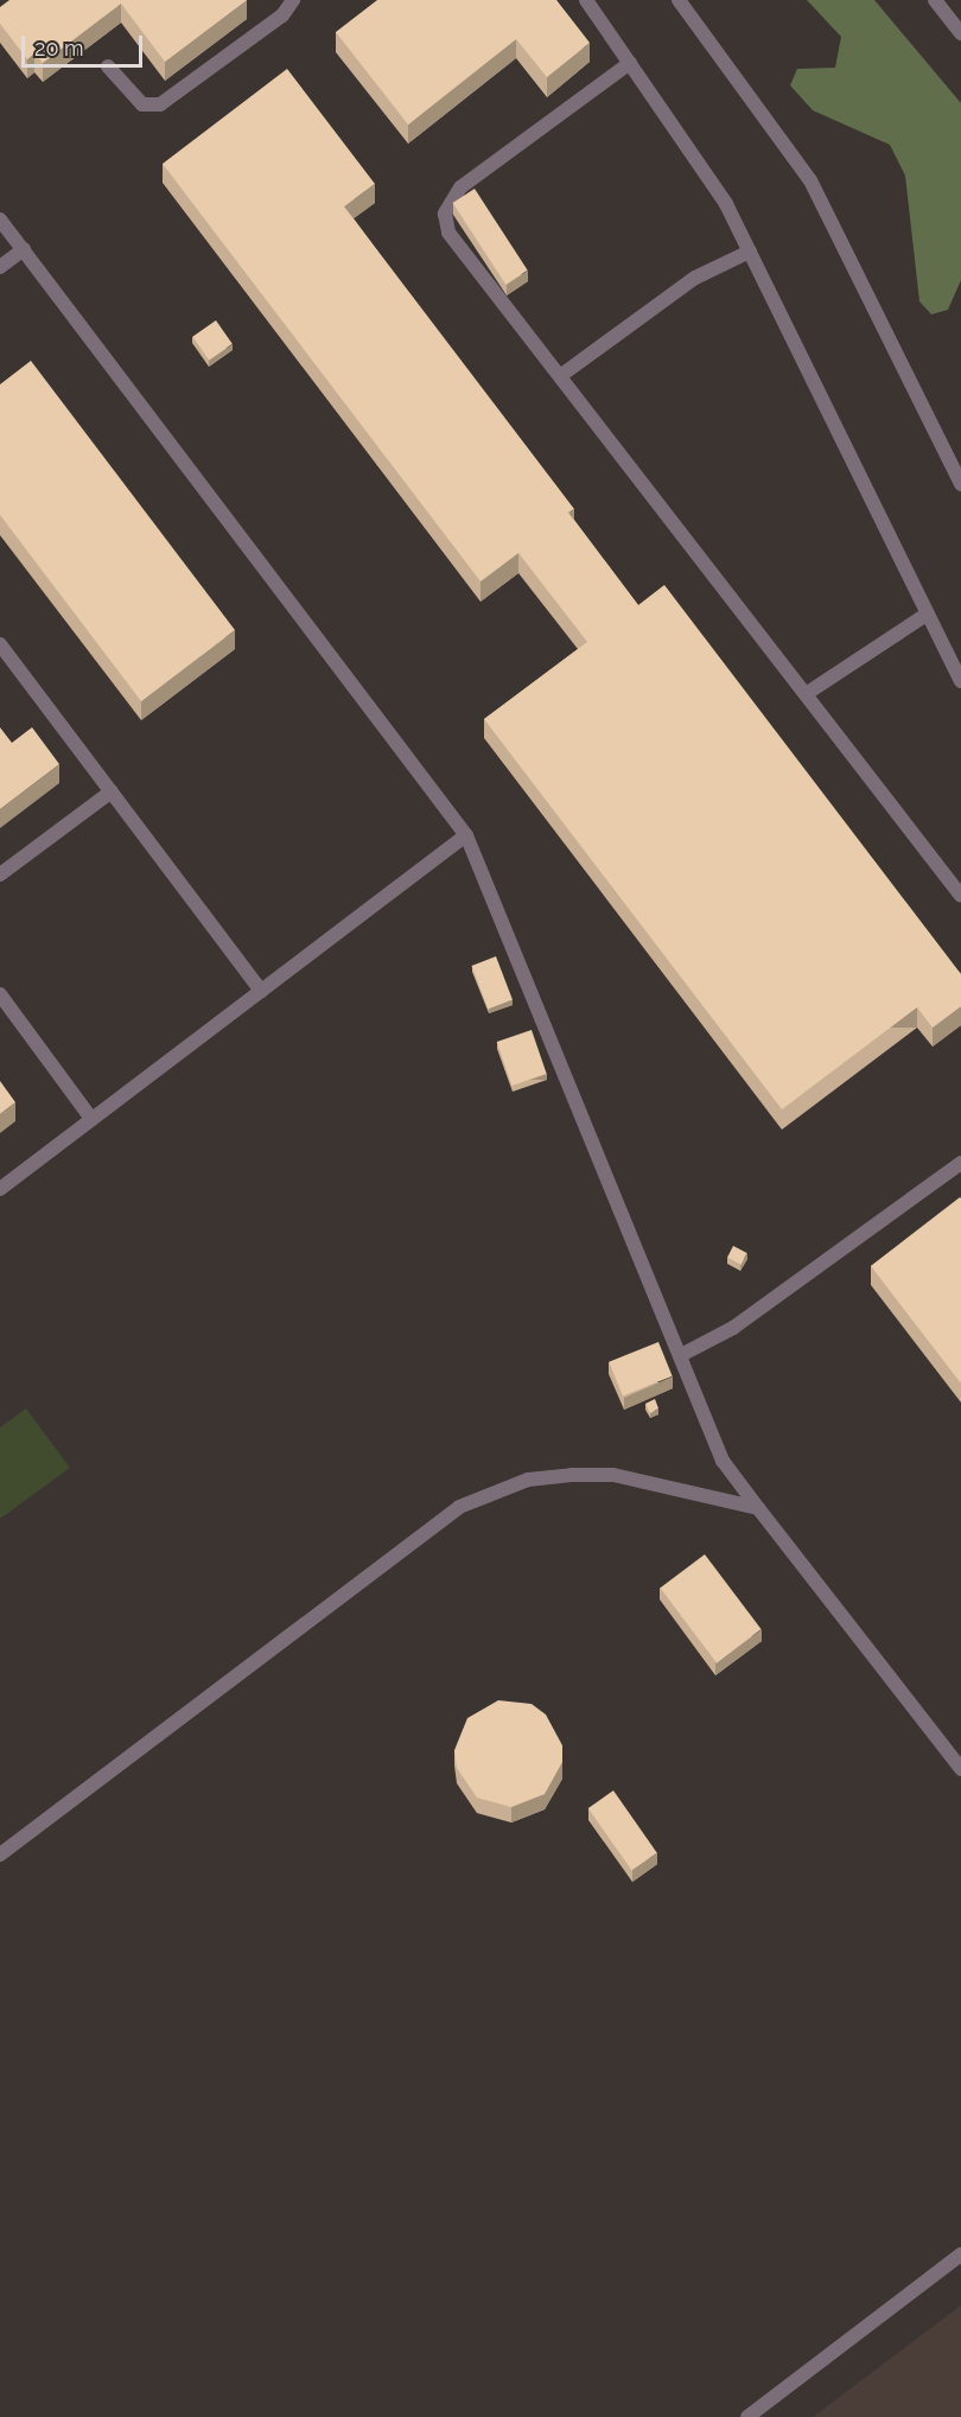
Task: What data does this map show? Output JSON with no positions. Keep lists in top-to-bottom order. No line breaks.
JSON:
{"scale_bar":"20 m"}
